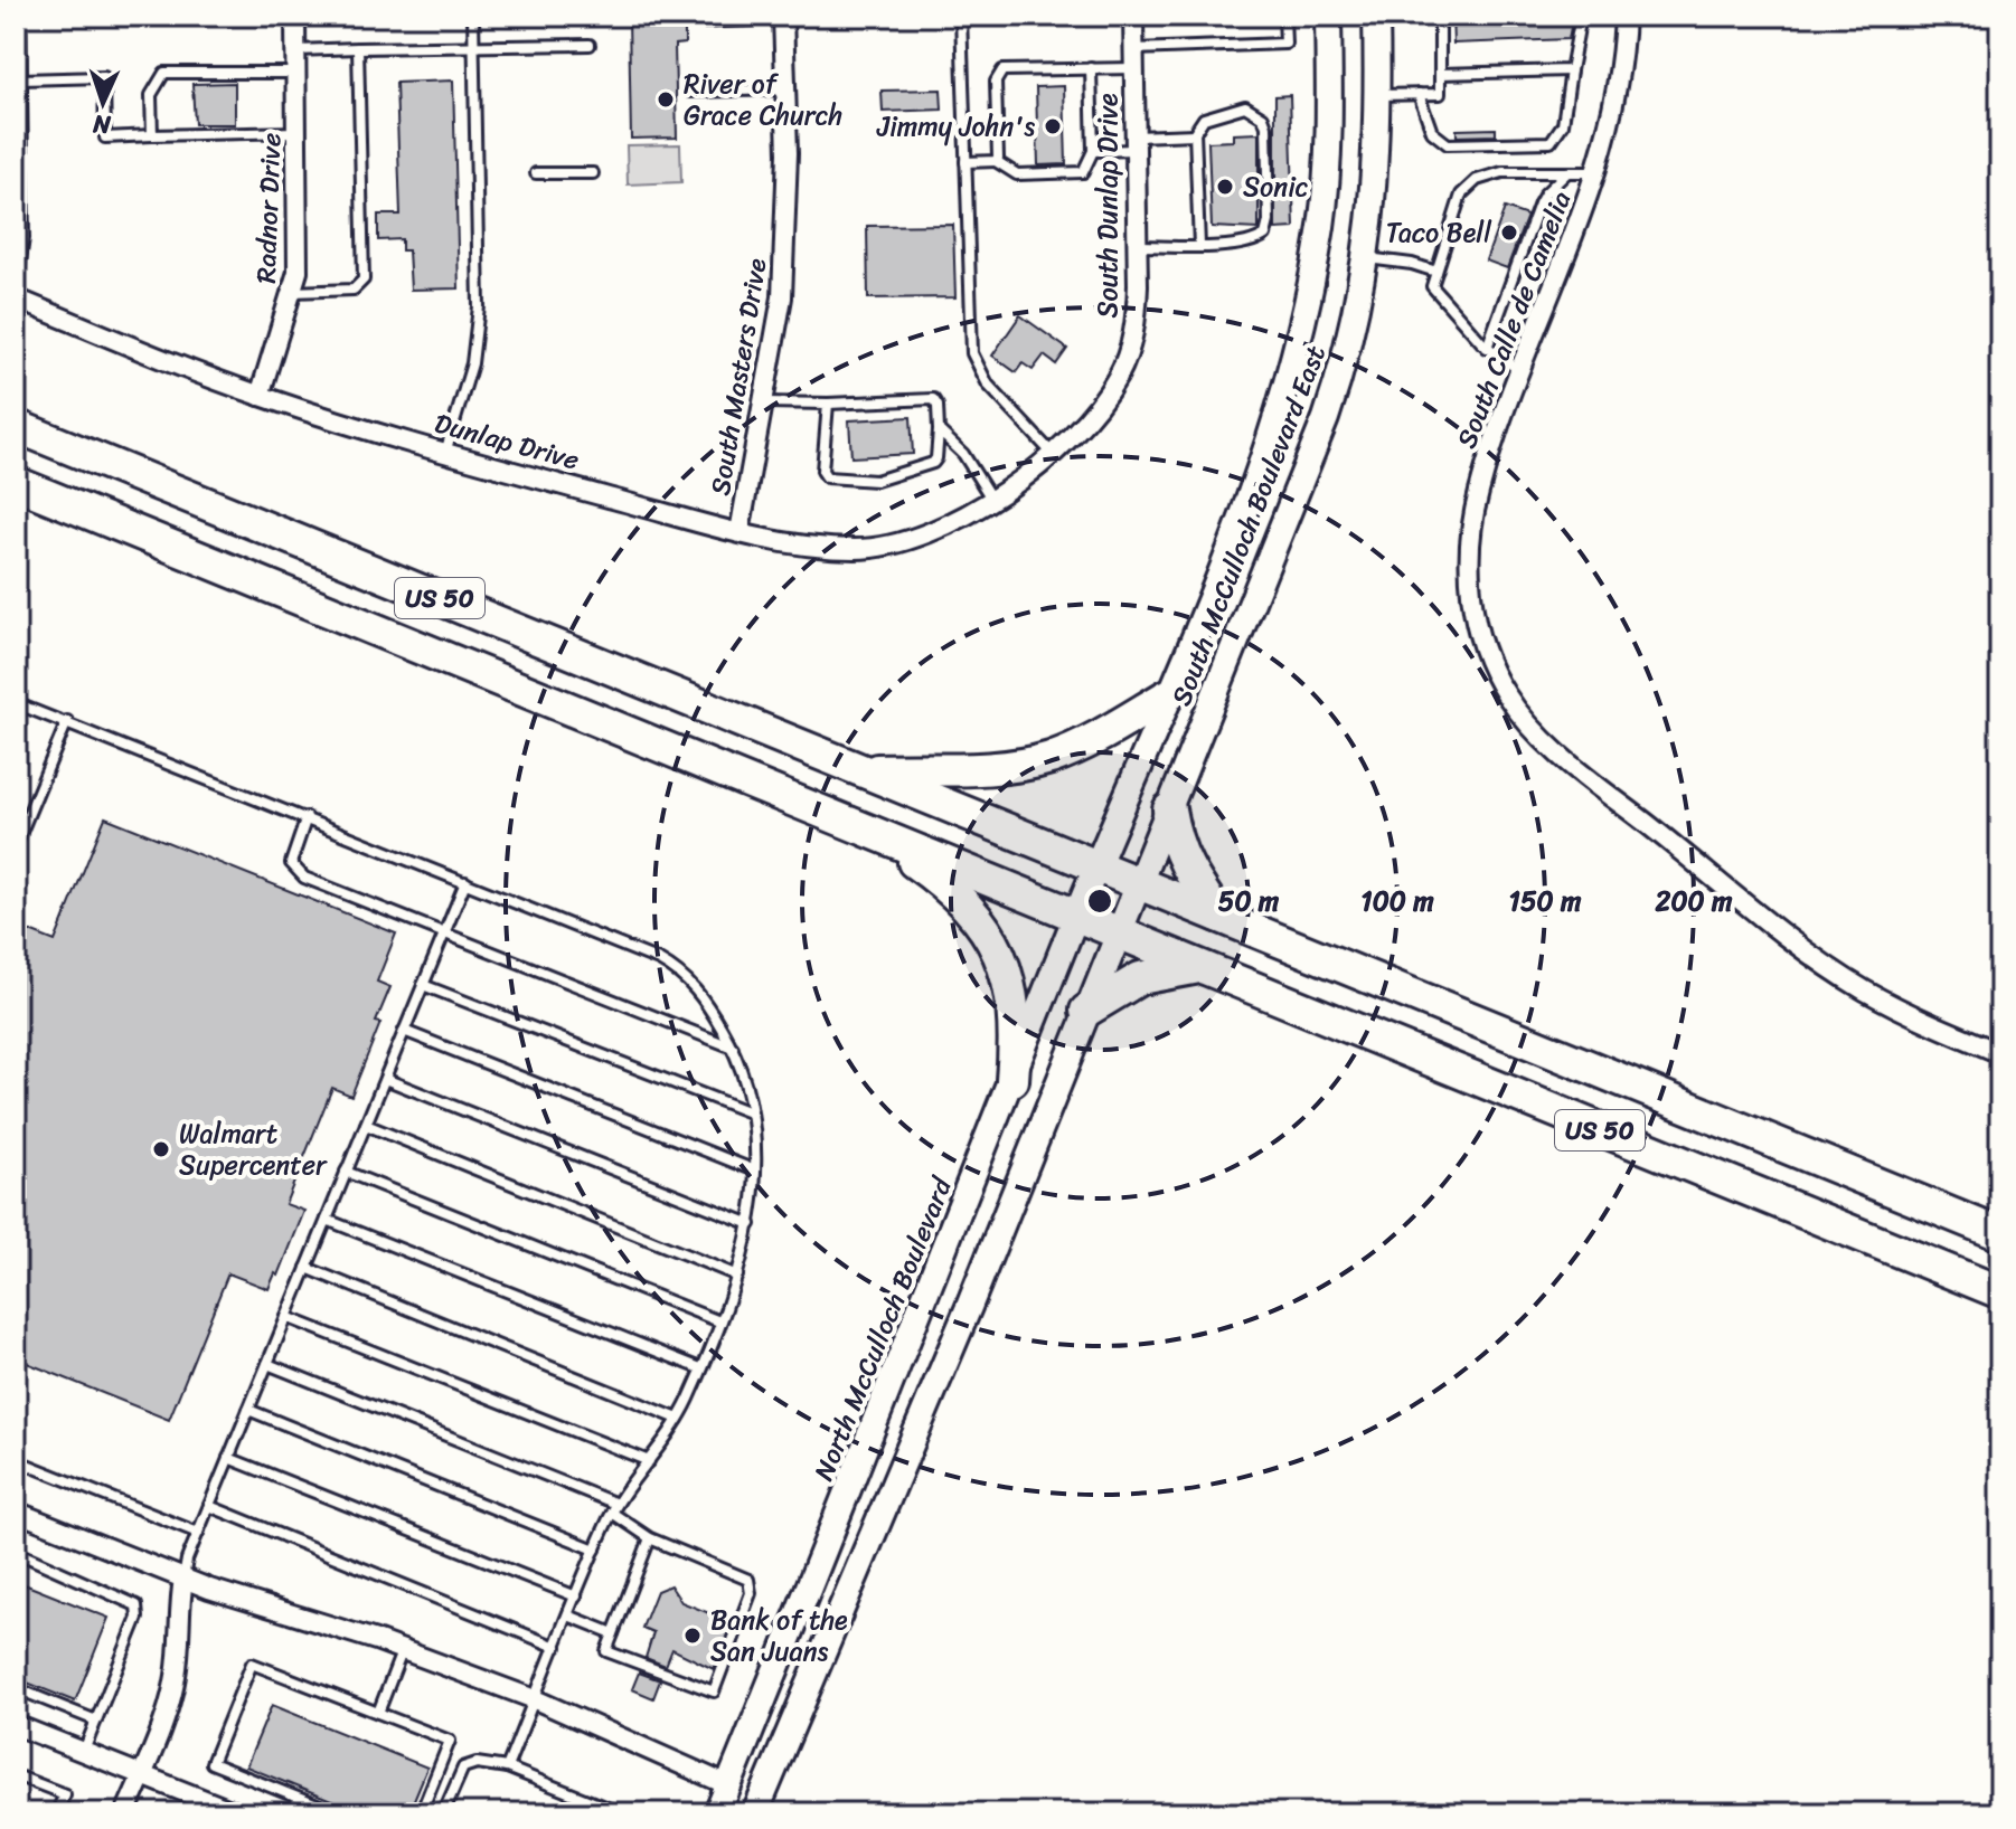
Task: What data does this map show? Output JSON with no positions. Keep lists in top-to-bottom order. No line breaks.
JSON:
{"streets":{"highway":["US 50"],"street":["South Dunlap Drive","Radnor Drive","South Calle de Camelia","South Masters Drive","Dunlap Drive","South McCulloch Boulevard East","North McCulloch Boulevard"]},"crossings":[["South Dunlap Drive","Dunlap Drive"],["Radnor Drive","Dunlap Drive"],["South Masters Drive","Dunlap Drive"],["South McCulloch Boulevard East","US 50"],["South McCulloch Boulevard East","North McCulloch Boulevard"],["US 50","North McCulloch Boulevard"]],"places":["River of Grace Church","Jimmy John's","Sonic","Taco Bell","Walmart Supercenter","Bank of the San Juans"],"north":"bottom","rings":["50 m","100 m","150 m","200 m"]}
